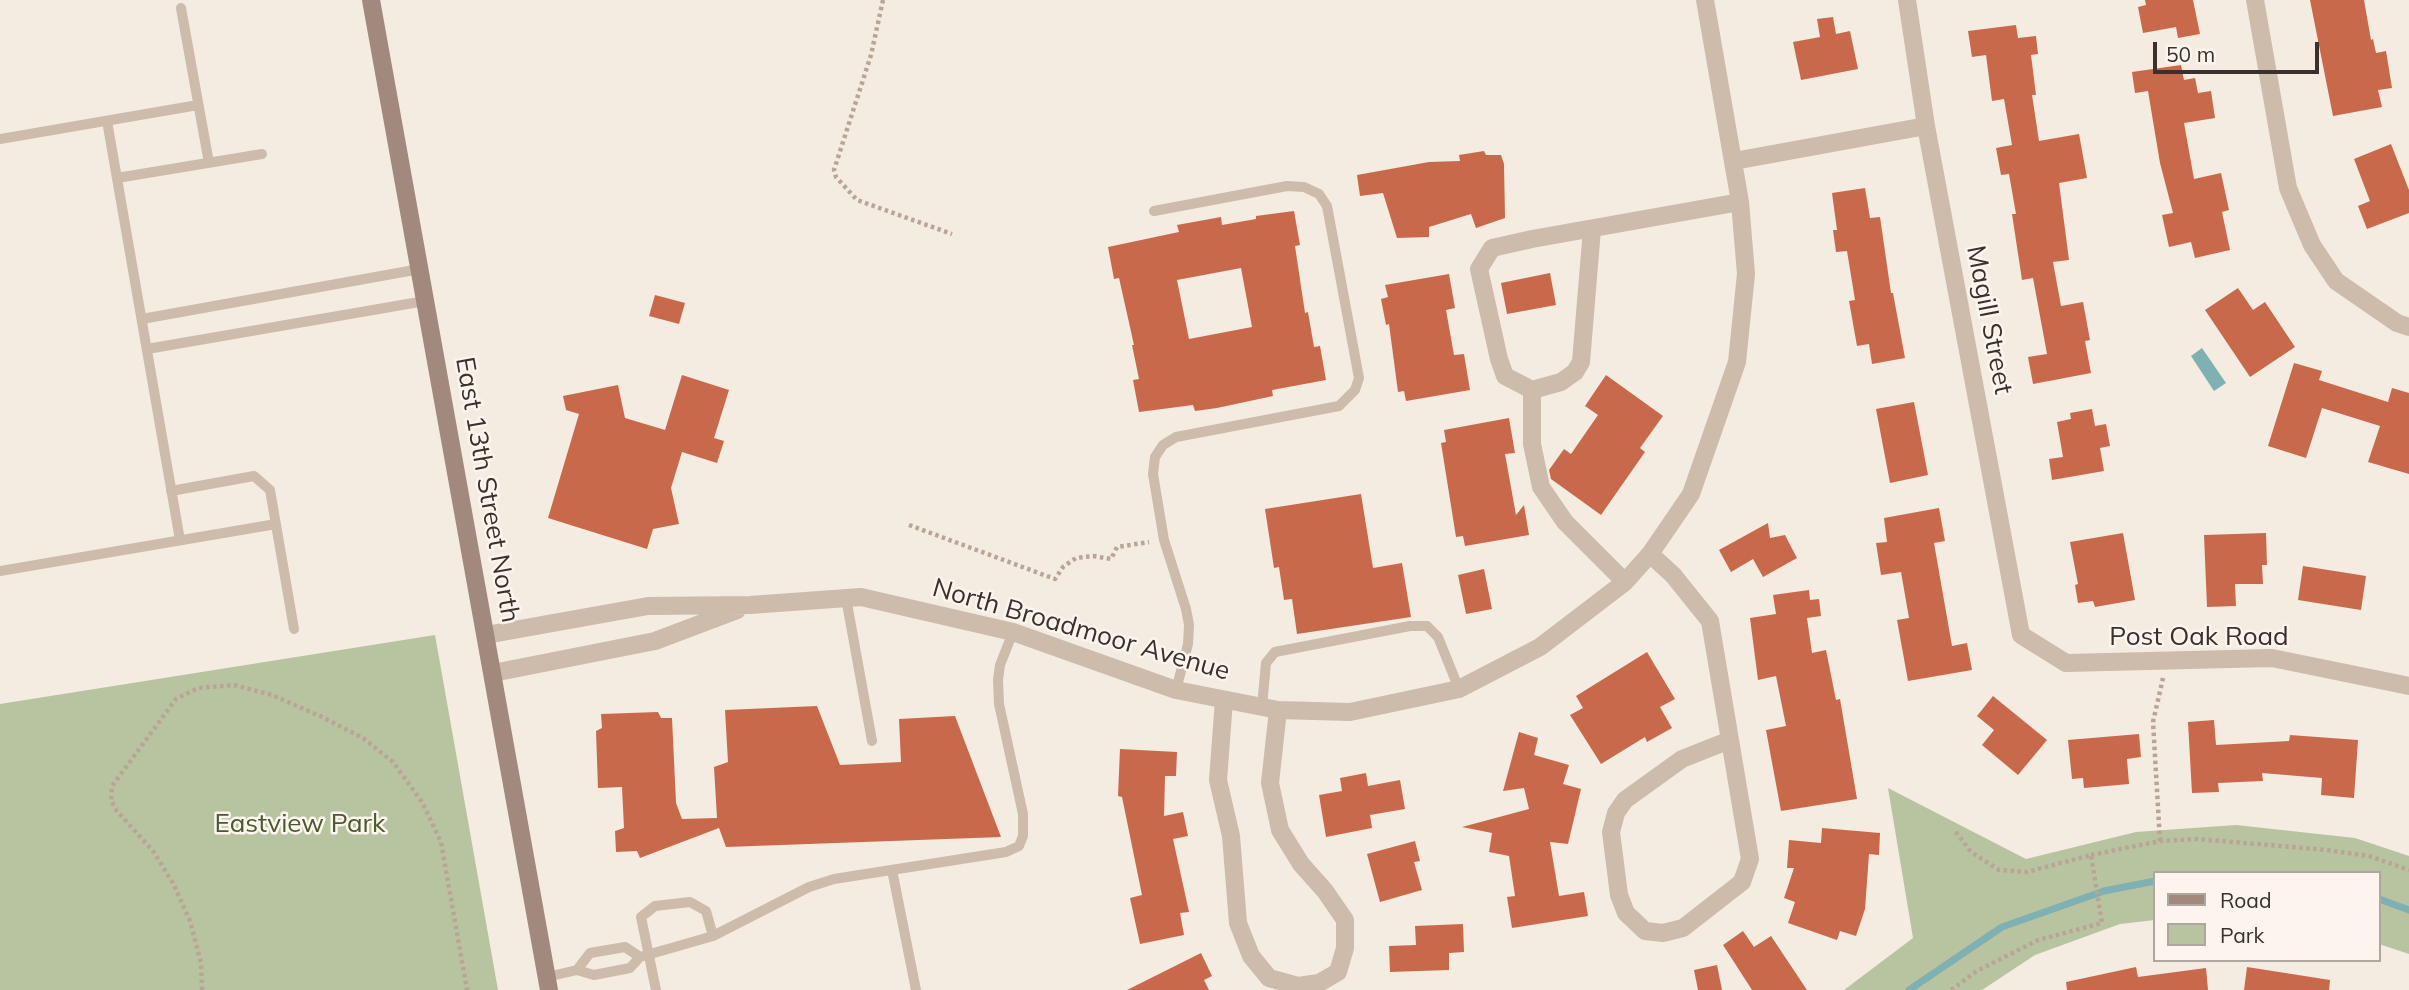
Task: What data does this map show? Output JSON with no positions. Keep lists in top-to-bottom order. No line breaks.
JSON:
{"streets":{"main road":["East 13th Street North"],"street":["Magill Street","North Broadmoor Avenue","Post Oak Road"]},"crossings":[["Magill Street","Post Oak Road"],["East 13th Street North","North Broadmoor Avenue"]],"parks":["Eastview Park"],"legend":["Road","Park"],"scale_bar":"50 m"}
